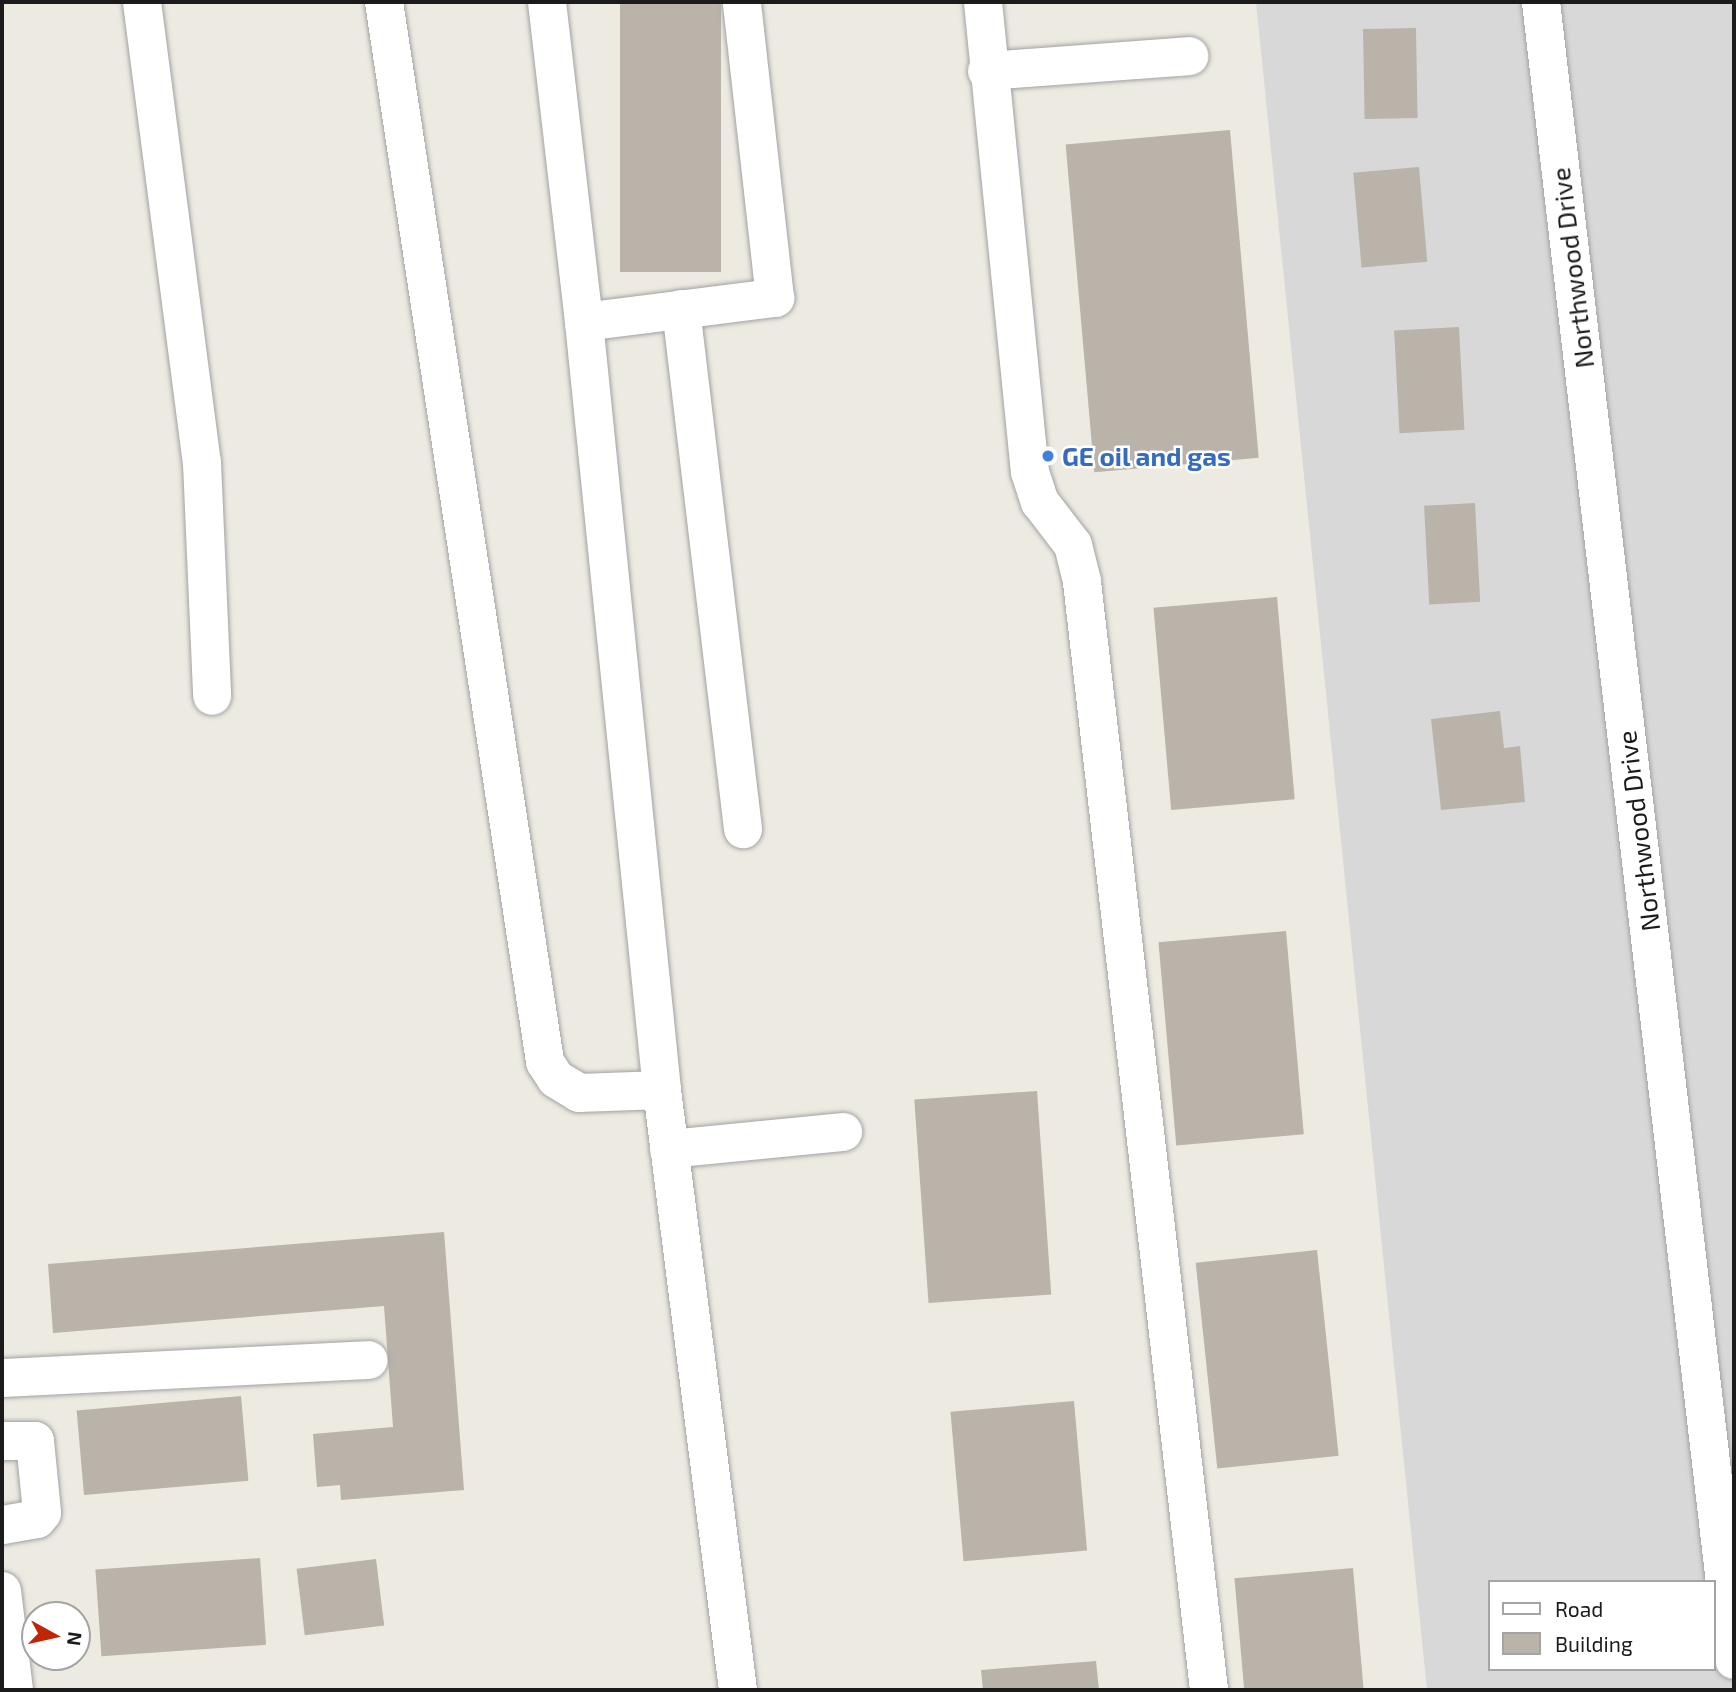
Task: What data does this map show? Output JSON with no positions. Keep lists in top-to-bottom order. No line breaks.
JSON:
{"streets":{"street":["Northwood Drive"]},"places":["GE oil and gas"],"legend":["Road","Building"],"north":"right"}
